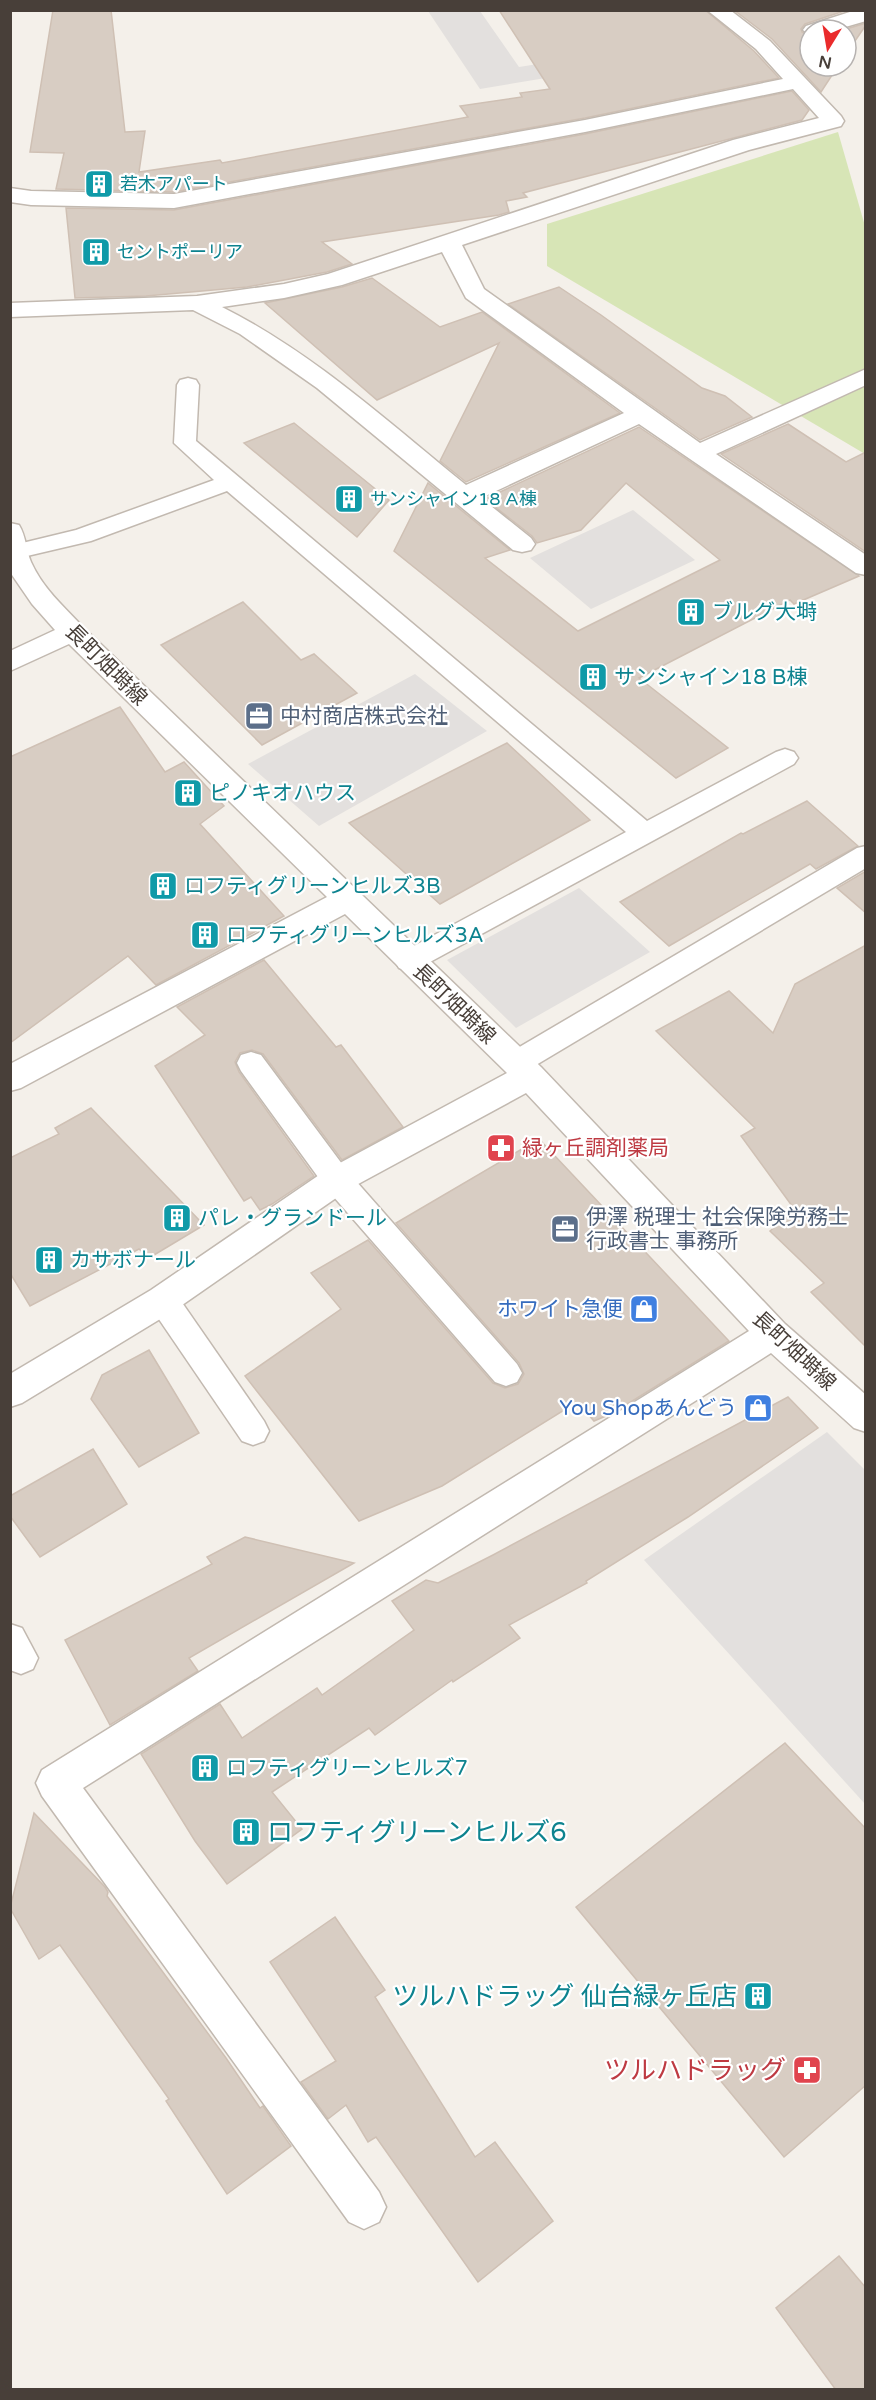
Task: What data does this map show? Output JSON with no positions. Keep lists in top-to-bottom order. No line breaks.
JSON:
{"streets":{"street":["長町畑塒線"]},"places":{"building":["若木アパート","セントポーリア","サンシャイン18 A棟","ブルグ大塒","サンシャイン18 B棟","ピノキオハウス","ロフティグリーンヒルズ3B","ロフティグリーンヒルズ3A","パレ・グランドール","カサボナール","ロフティグリーンヒルズ7","ロフティグリーンヒルズ6","ツルハドラッグ 仙台緑ヶ丘店"],"office":["中村商店株式会社","伊澤 税理士 社会保険労務士 行政書士 事務所"],"pharmacy":["緑ヶ丘調剤薬局","ツルハドラッグ"],"shop":["ホワイト急便","You Shopあんどう"]},"north":"bottom"}
